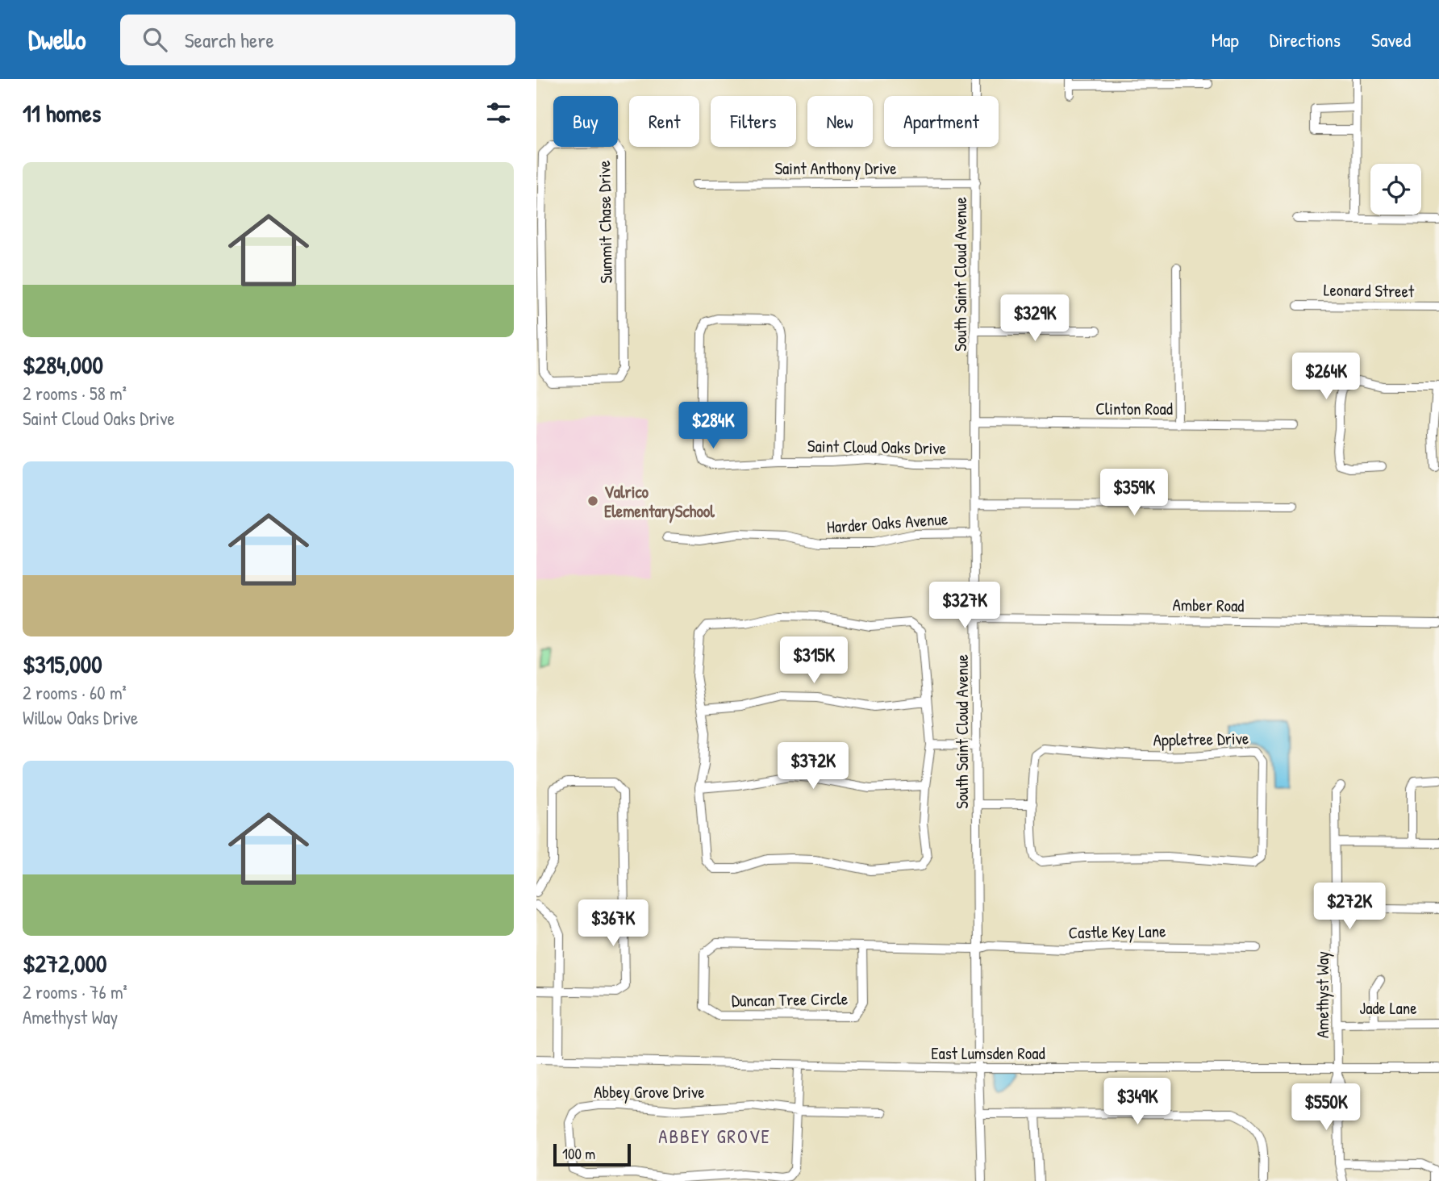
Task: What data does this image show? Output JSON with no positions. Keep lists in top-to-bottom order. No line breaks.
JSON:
{"streets":{"street":["Saint Anthony Drive","Summit Chase Drive","South Saint Cloud Avenue","Leonard Street","Clinton Road","Saint Cloud Oaks Drive","Harder Oaks Avenue","Amber Road","Appletree Drive","Castle Key Lane","Amethyst Way","Duncan Tree Circle","Jade Lane","East Lumsden Road","Abbey Grove Drive"]},"crossings":[["Saint Anthony Drive","South Saint Cloud Avenue"],["South Saint Cloud Avenue","Clinton Road"],["South Saint Cloud Avenue","Saint Cloud Oaks Drive"],["South Saint Cloud Avenue","Harder Oaks Avenue"],["South Saint Cloud Avenue","Amber Road"],["South Saint Cloud Avenue","Castle Key Lane"],["South Saint Cloud Avenue","Duncan Tree Circle"],["South Saint Cloud Avenue","East Lumsden Road"],["Castle Key Lane","Duncan Tree Circle"],["Amethyst Way","Jade Lane"],["Amethyst Way","East Lumsden Road"],["East Lumsden Road","Abbey Grove Drive"]],"districts":["ABBEY GROVE"],"places":["Valrico ElementarySchool"],"scale_bar":"100 m","page":{"header":"Dwello","search":"Search here","nav":["Map","Directions","Saved"],"heading":"11 homes","chip":["Buy","Rent","Filters","New","Apartment"],"list":[{"name":"$284,000","note":"2 rooms · 58 m² · Saint Cloud Oaks Drive"},{"name":"$315,000","note":"2 rooms · 60 m² · Willow Oaks Drive"},{"name":"$272,000","note":"2 rooms · 76 m² · Amethyst Way"}],"price":["$329K","$264K","$284K","$359K","$327K","$315K","$372K","$272K","$367K","$349K","$550K"],"scale":"100 m"}}
